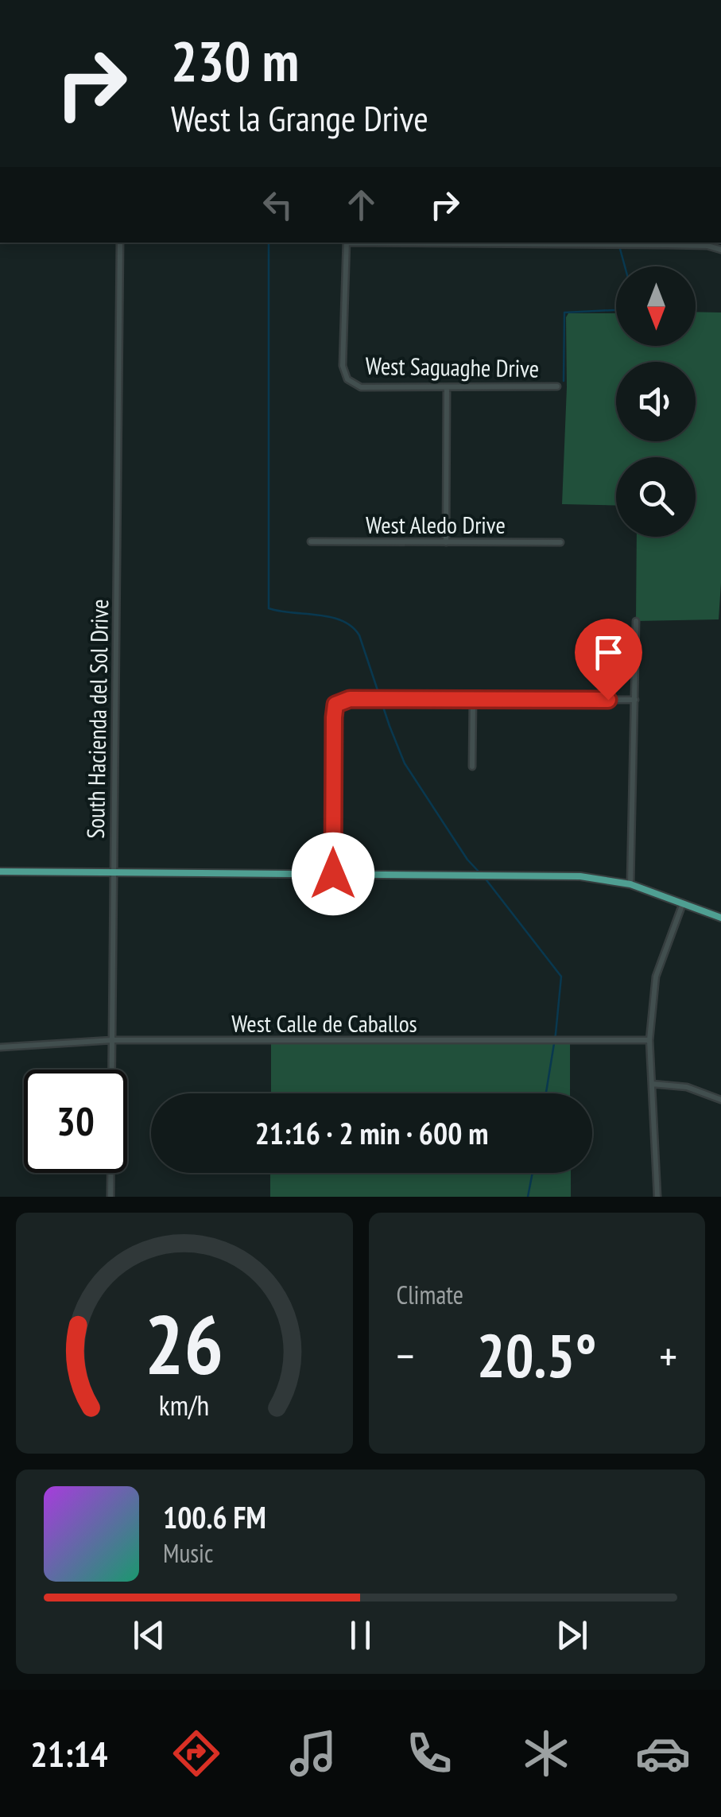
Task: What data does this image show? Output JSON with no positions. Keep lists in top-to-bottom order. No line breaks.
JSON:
{"streets":{"street":["West Saguaghe Drive","West Aledo Drive","South Hacienda del Sol Drive","West Calle de Caballos"]},"crossings":[["South Hacienda del Sol Drive","West Calle de Caballos"]],"north":"bottom","page":{"turn":["230 m","West la Grange Drive"],"limit":"30","trip":"21:16 · 2 min · 600 m","tile":"Climate","heat":["−","20.5°","+"],"song":["100.6 FM","Music"],"tabs":"21:14","gauge":["26","km/h"]}}
